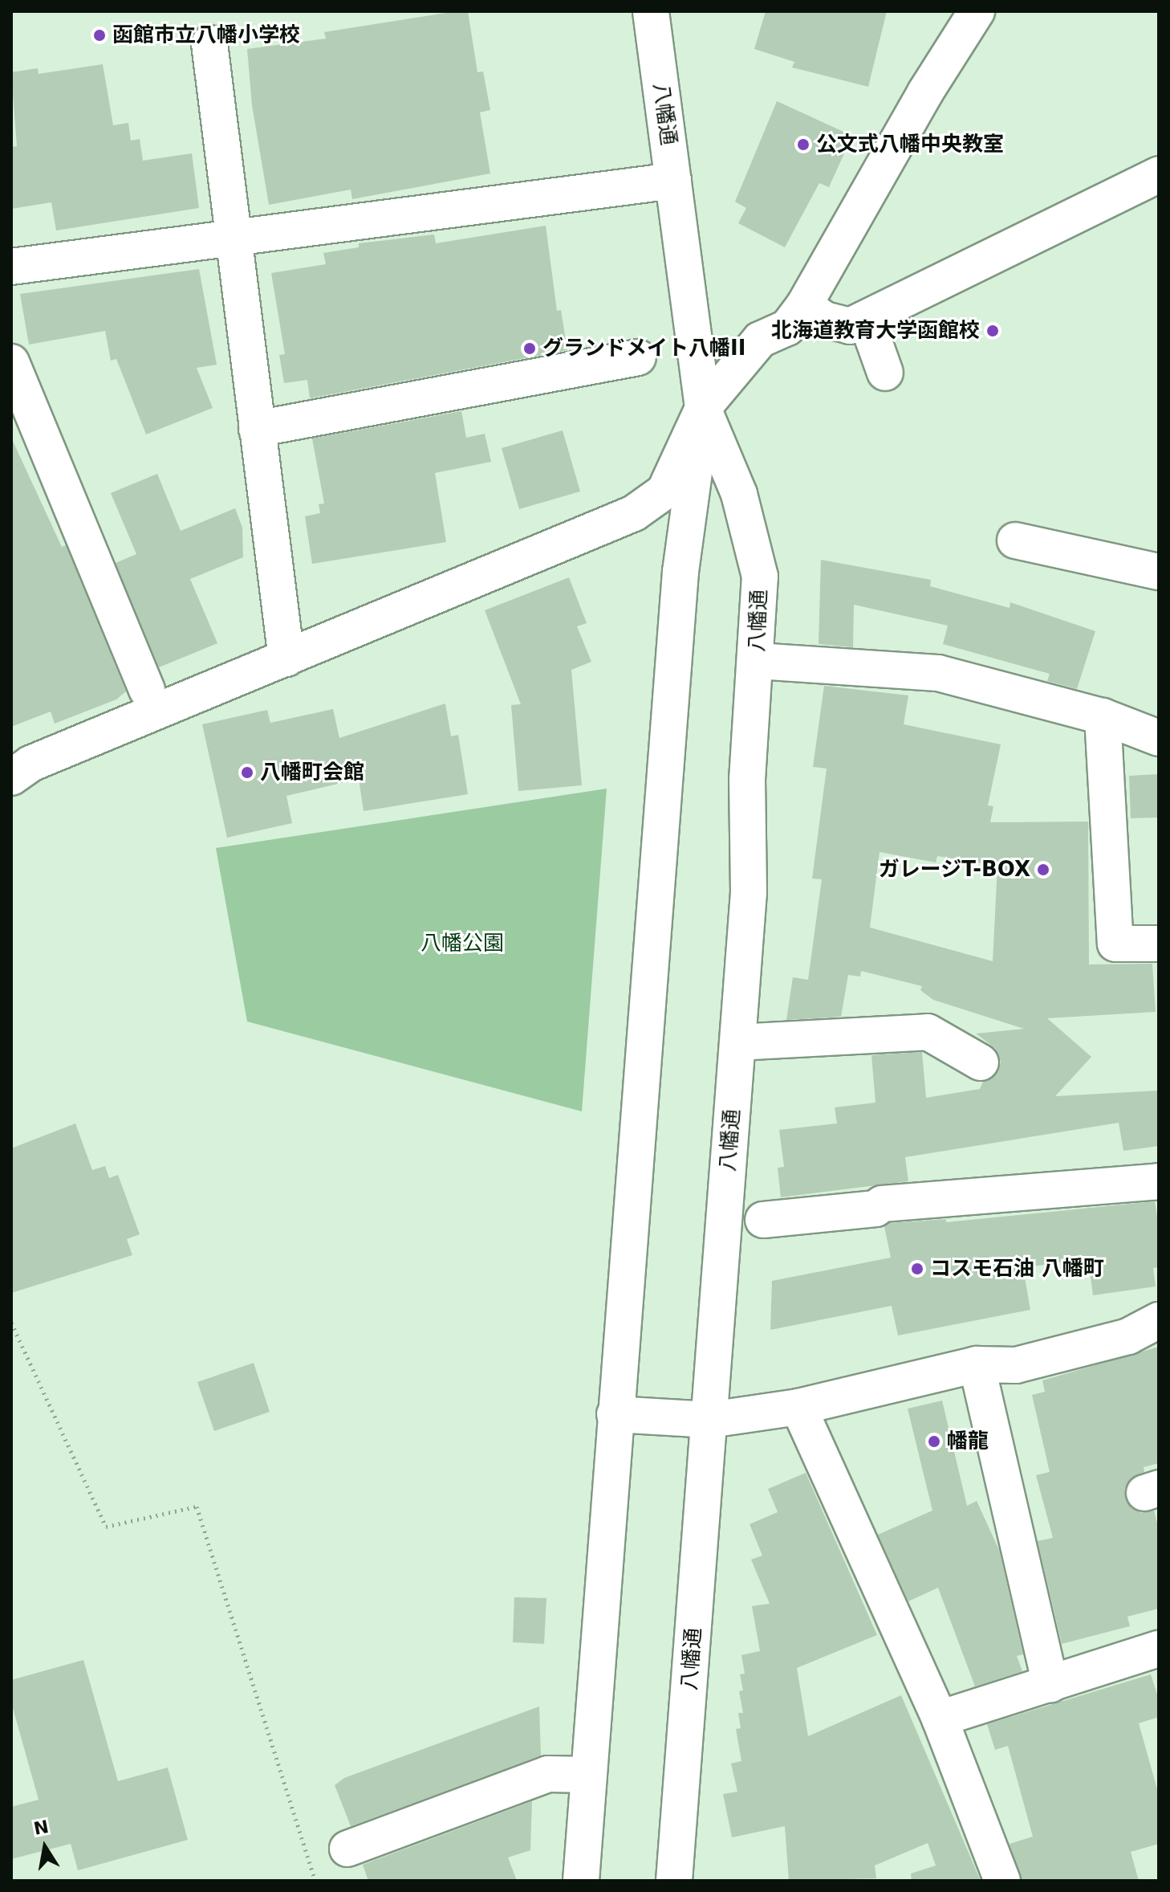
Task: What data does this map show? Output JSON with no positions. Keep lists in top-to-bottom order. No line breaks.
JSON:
{"streets":{"street":["八幡通"]},"parks":["八幡公園"],"places":["函館市立八幡小学校","公文式八幡中央教室","北海道教育大学函館校","グランドメイト八幡II","八幡町会館","ガレージT-BOX","コスモ石油 八幡町","幡龍"],"north":"top"}
